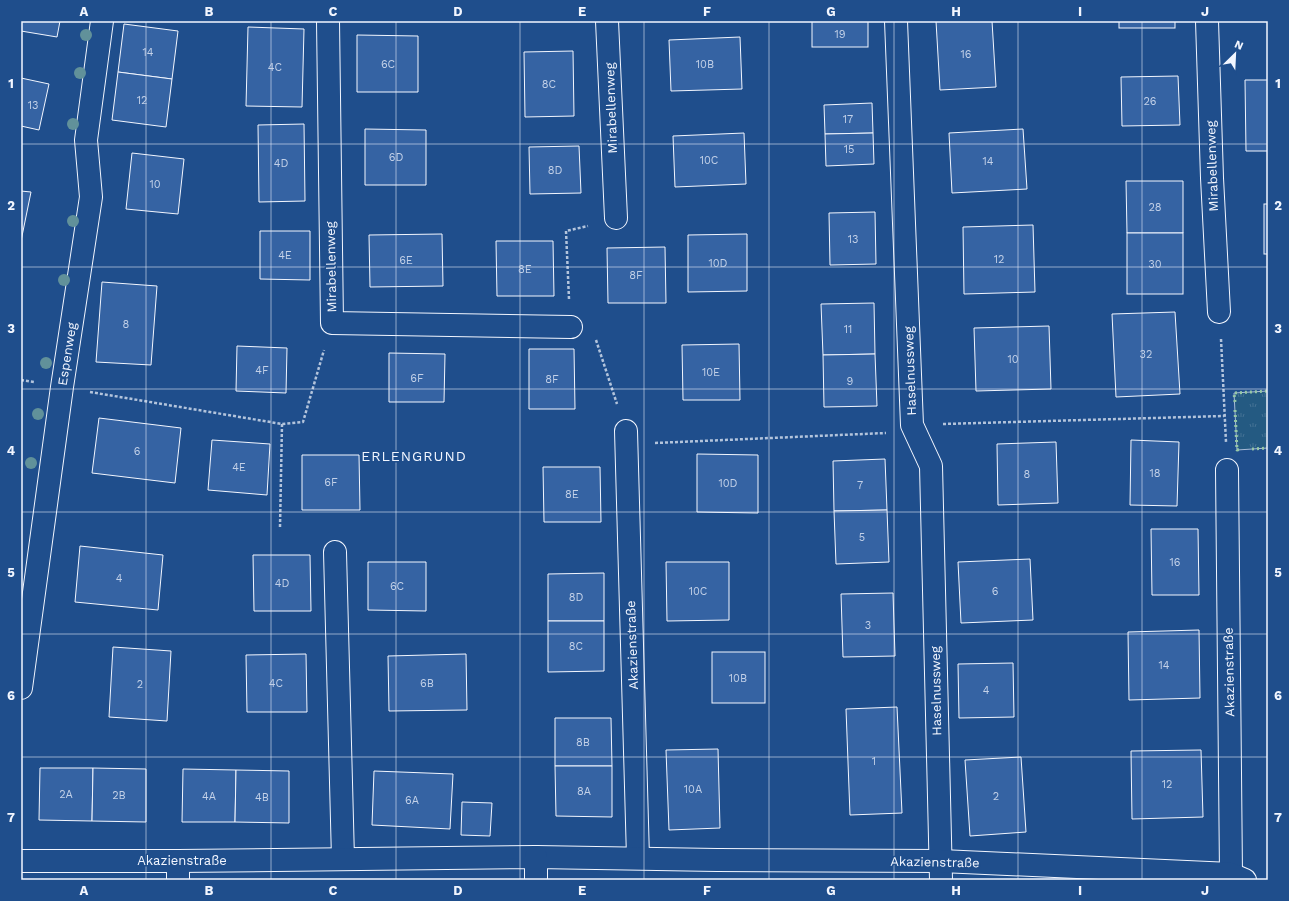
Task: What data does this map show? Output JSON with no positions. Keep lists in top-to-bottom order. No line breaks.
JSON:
{"streets":{"street":["Mirabellenweg","Espenweg","Haselnussweg","Akazienstraße"]},"crossings":[["Haselnussweg","Akazienstraße"]],"districts":["ERLENGRUND"],"house_numbers":["19","14","16","6C","10B","4C","8C","12","26","13","17","15","6D","10C","14","4D","8D","10","28","13","4E","12","6E","10D","30","8E","8F","8","11","32","10","4F","10E","6F","8F","9","6","4E","18","8","6F","10D","7","8E","5","16","4","4D","6C","10C","6","8D","3","8C","14","10B","4C","6B","2","4","8B","1","12","10A","8A","2A","2B","4A","2","4B","6A"],"north":"top right","grid":{"columns":["A","B","C","D","E","F","G","H","I","J"],"rows":["1","2","3","4","5","6","7"]}}
